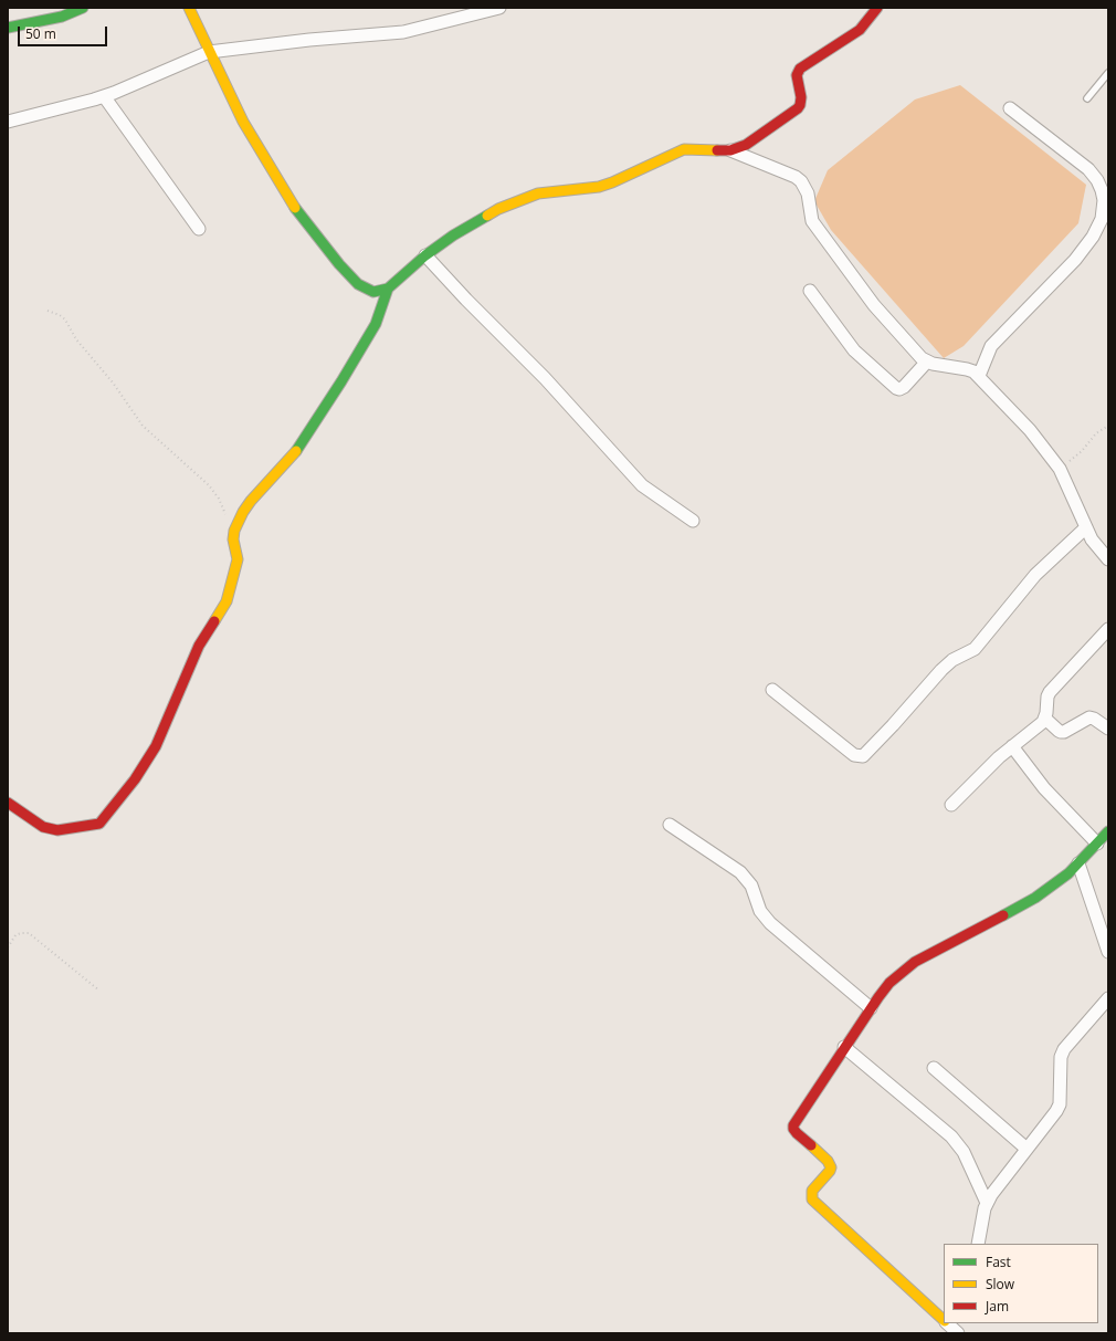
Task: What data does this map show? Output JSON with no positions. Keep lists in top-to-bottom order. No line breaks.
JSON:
{"legend":["Fast","Slow","Jam"],"scale_bar":"50 m"}
